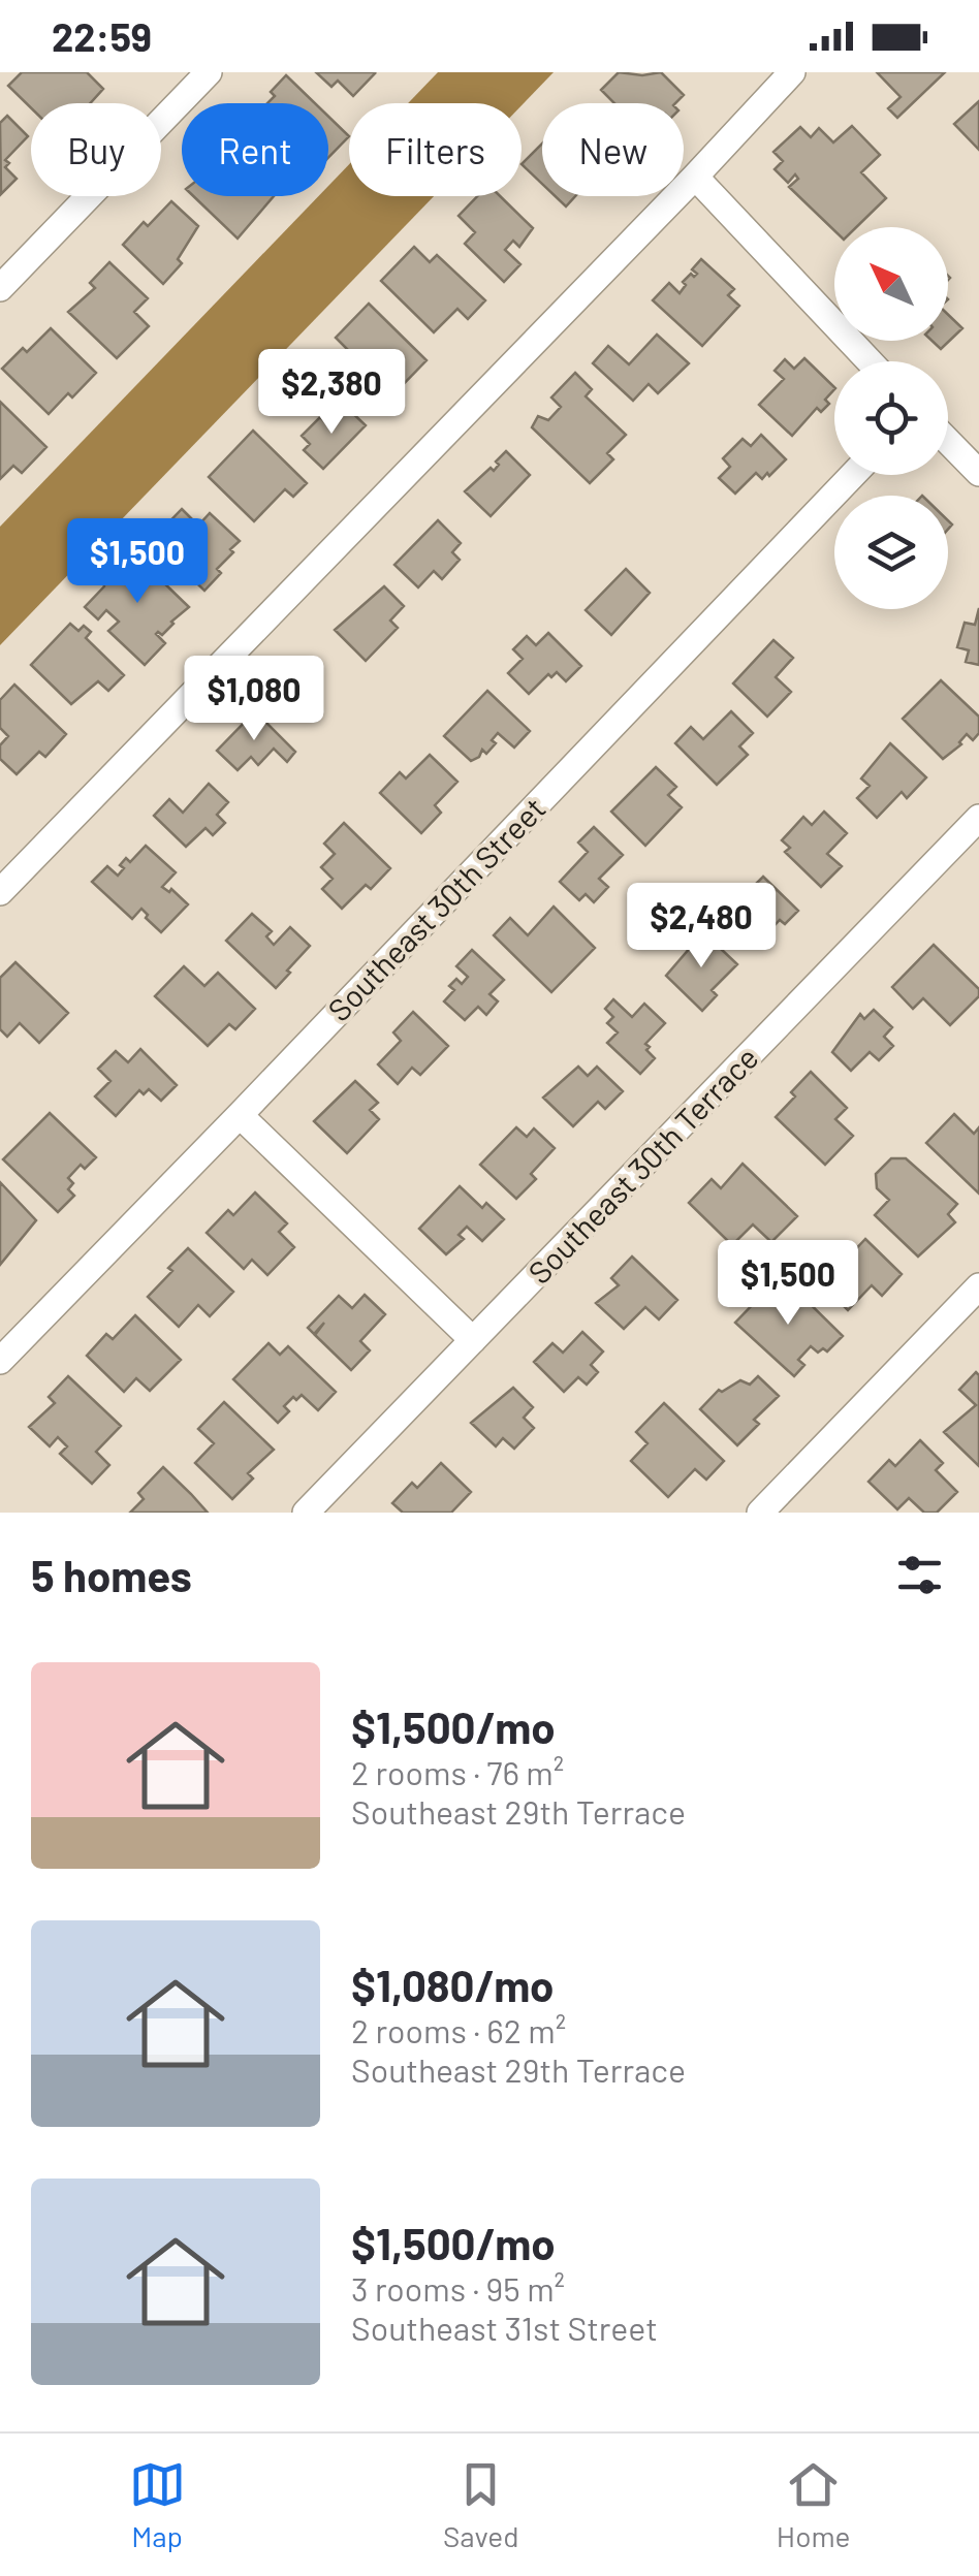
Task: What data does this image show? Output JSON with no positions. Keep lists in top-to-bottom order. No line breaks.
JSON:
{"streets":{"street":["Southeast 30th Street","Southeast 30th Terrace"]},"north":"top left","page":{"status":"22:59","chip":["Buy","Rent","Filters","New"],"price":["$2,380","$1,500","$1,080","$2,480","$1,500"],"heading":"5 homes","list":[{"name":"$1,500/mo","note":"2 rooms · 76 m² · Southeast 29th Terrace"},{"name":"$1,080/mo","note":"2 rooms · 62 m² · Southeast 29th Terrace"},{"name":"$1,500/mo","note":"3 rooms · 95 m² · Southeast 31st Street"}],"tabs":["Map","Saved","Home"]}}
